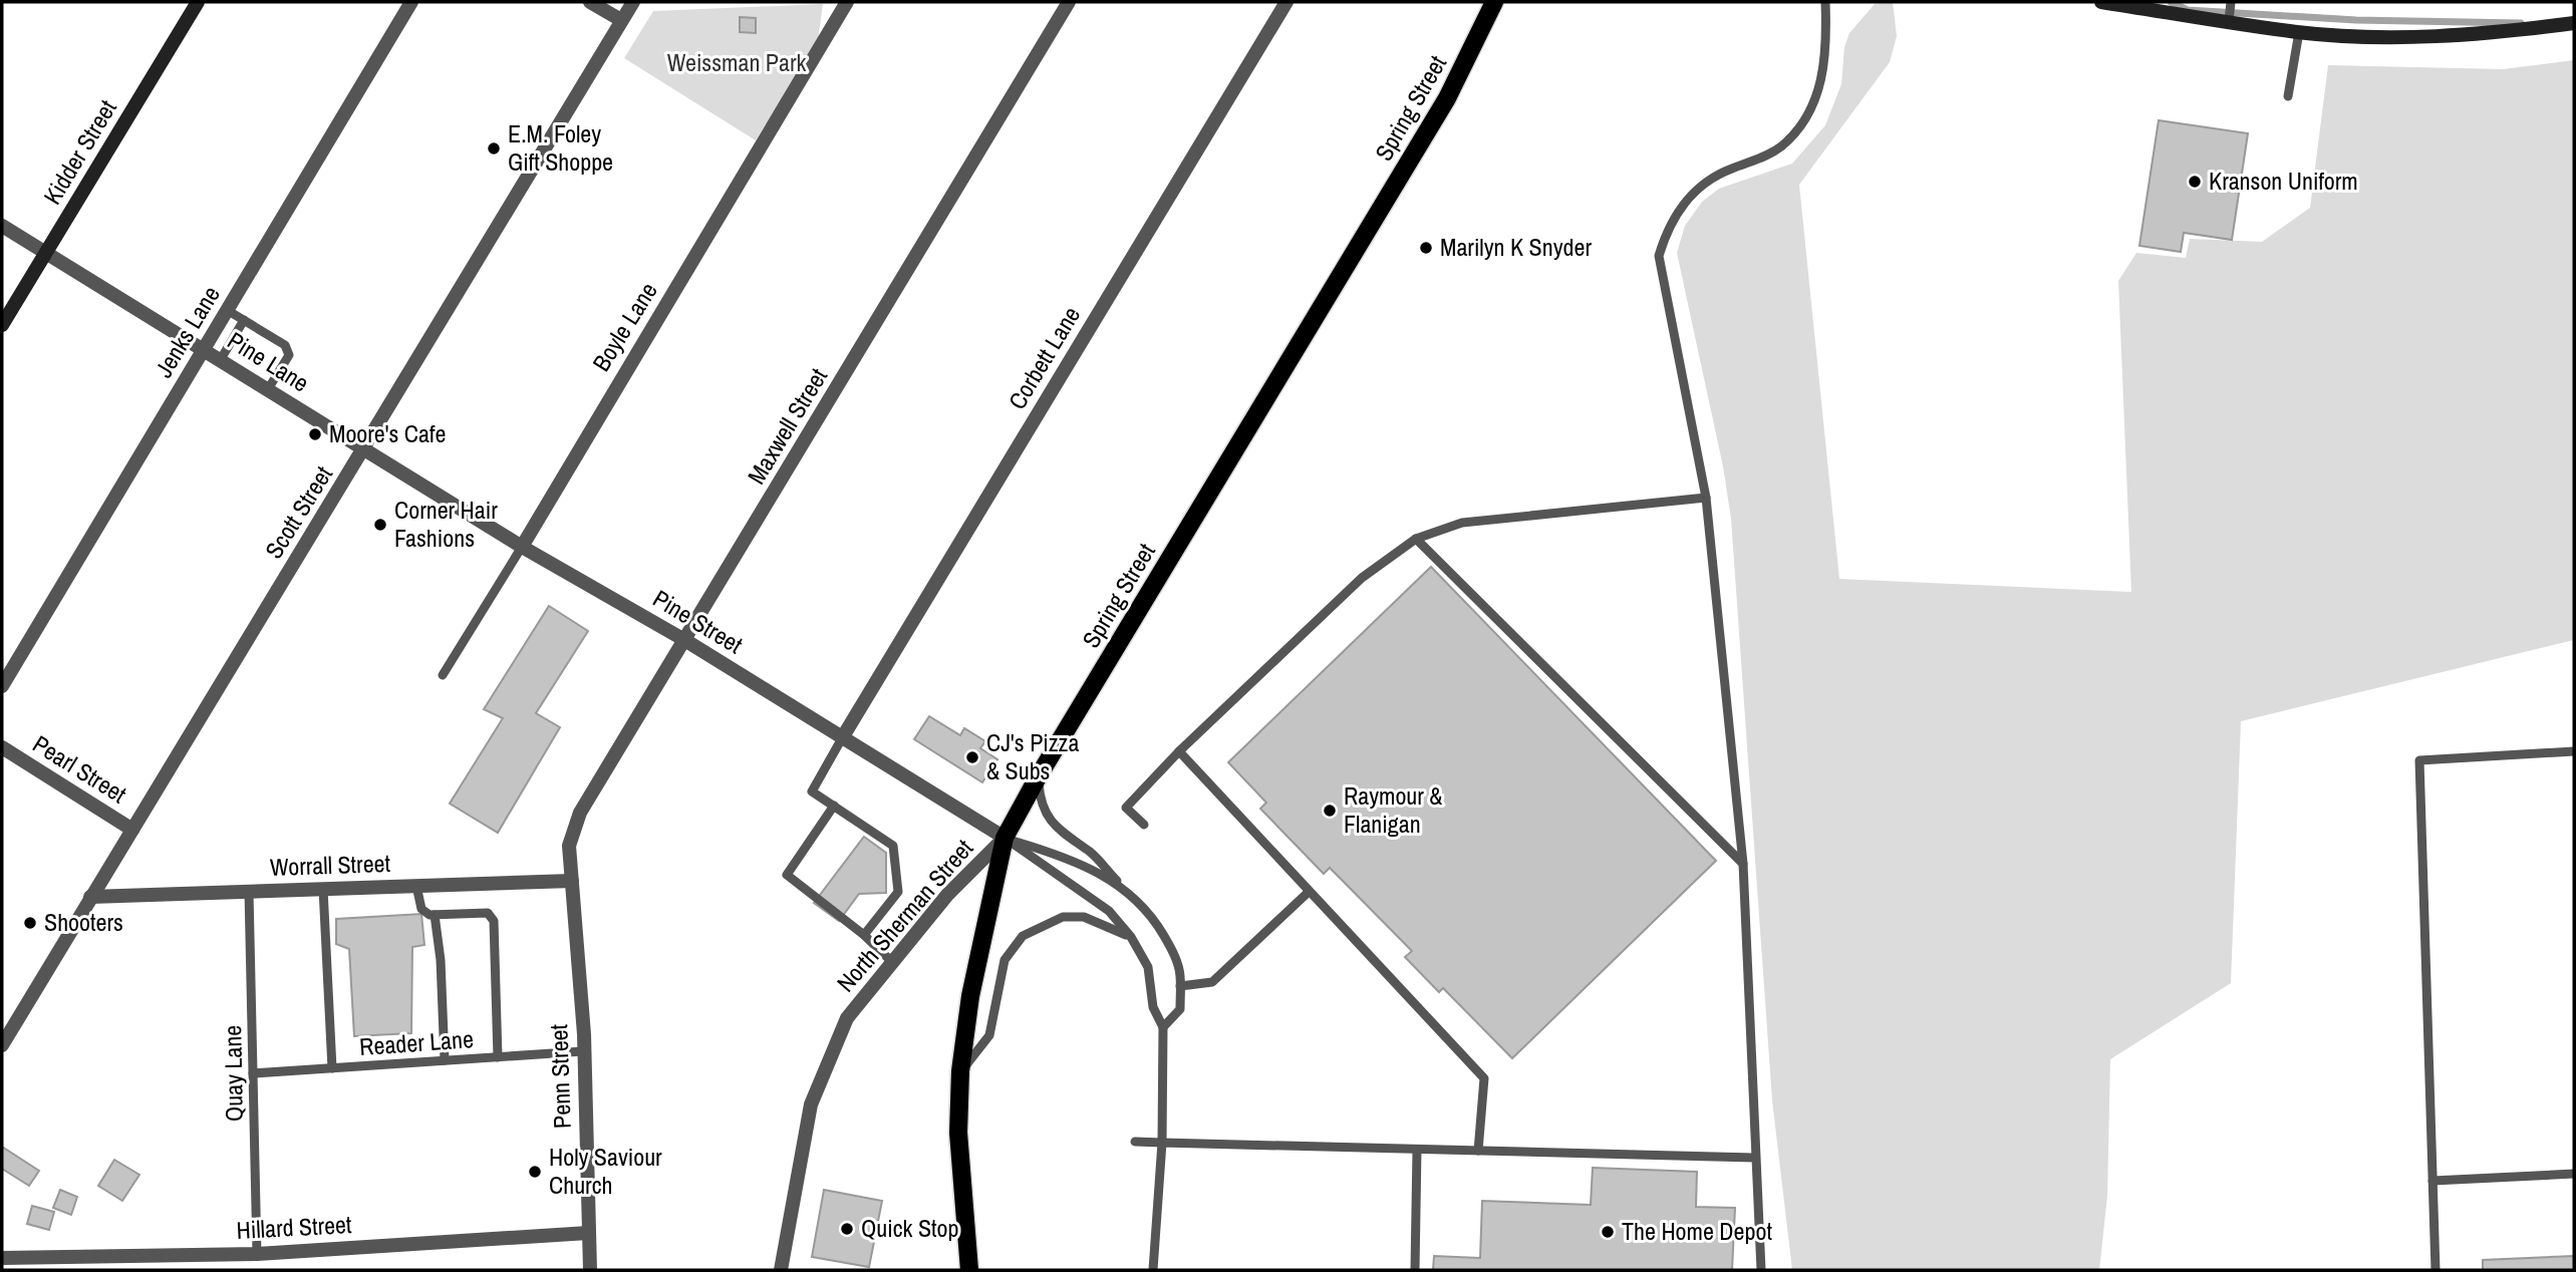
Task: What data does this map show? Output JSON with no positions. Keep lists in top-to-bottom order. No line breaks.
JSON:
{"streets":{"main road":["Spring Street","Kidder Street"],"street":["Boyle Lane","Jenks Lane","Corbett Lane","Pine Lane","Maxwell Street","Scott Street","Pine Street","Pearl Street","Worrall Street","North Sherman Street","Penn Street","Hillard Street"],"lane":["Reader Lane","Quay Lane"]},"crossings":[["Spring Street","Pine Street"],["Spring Street","North Sherman Street"],["Kidder Street","Pine Lane"],["Boyle Lane","Pine Street"],["Jenks Lane","Pine Lane"],["Corbett Lane","Pine Street"],["Pine Lane","Scott Street"],["Pine Lane","Pine Street"],["Maxwell Street","Pine Street"],["Maxwell Street","Worrall Street"],["Maxwell Street","Penn Street"],["Scott Street","Pine Street"],["Scott Street","Pearl Street"],["Scott Street","Worrall Street"],["Pine Street","North Sherman Street"],["Worrall Street","Quay Lane"],["Worrall Street","Penn Street"],["Reader Lane","Quay Lane"],["Reader Lane","Penn Street"],["Quay Lane","Hillard Street"],["Penn Street","Hillard Street"]],"parks":["Weissman Park"],"places":["E.M. Foley Gift Shoppe","Kranson Uniform","Marilyn K Snyder","Moore's Cafe","Corner Hair Fashions","CJ's Pizza & Subs","Raymour & Flanigan","Shooters","Holy Saviour Church","Quick Stop","The Home Depot"]}
